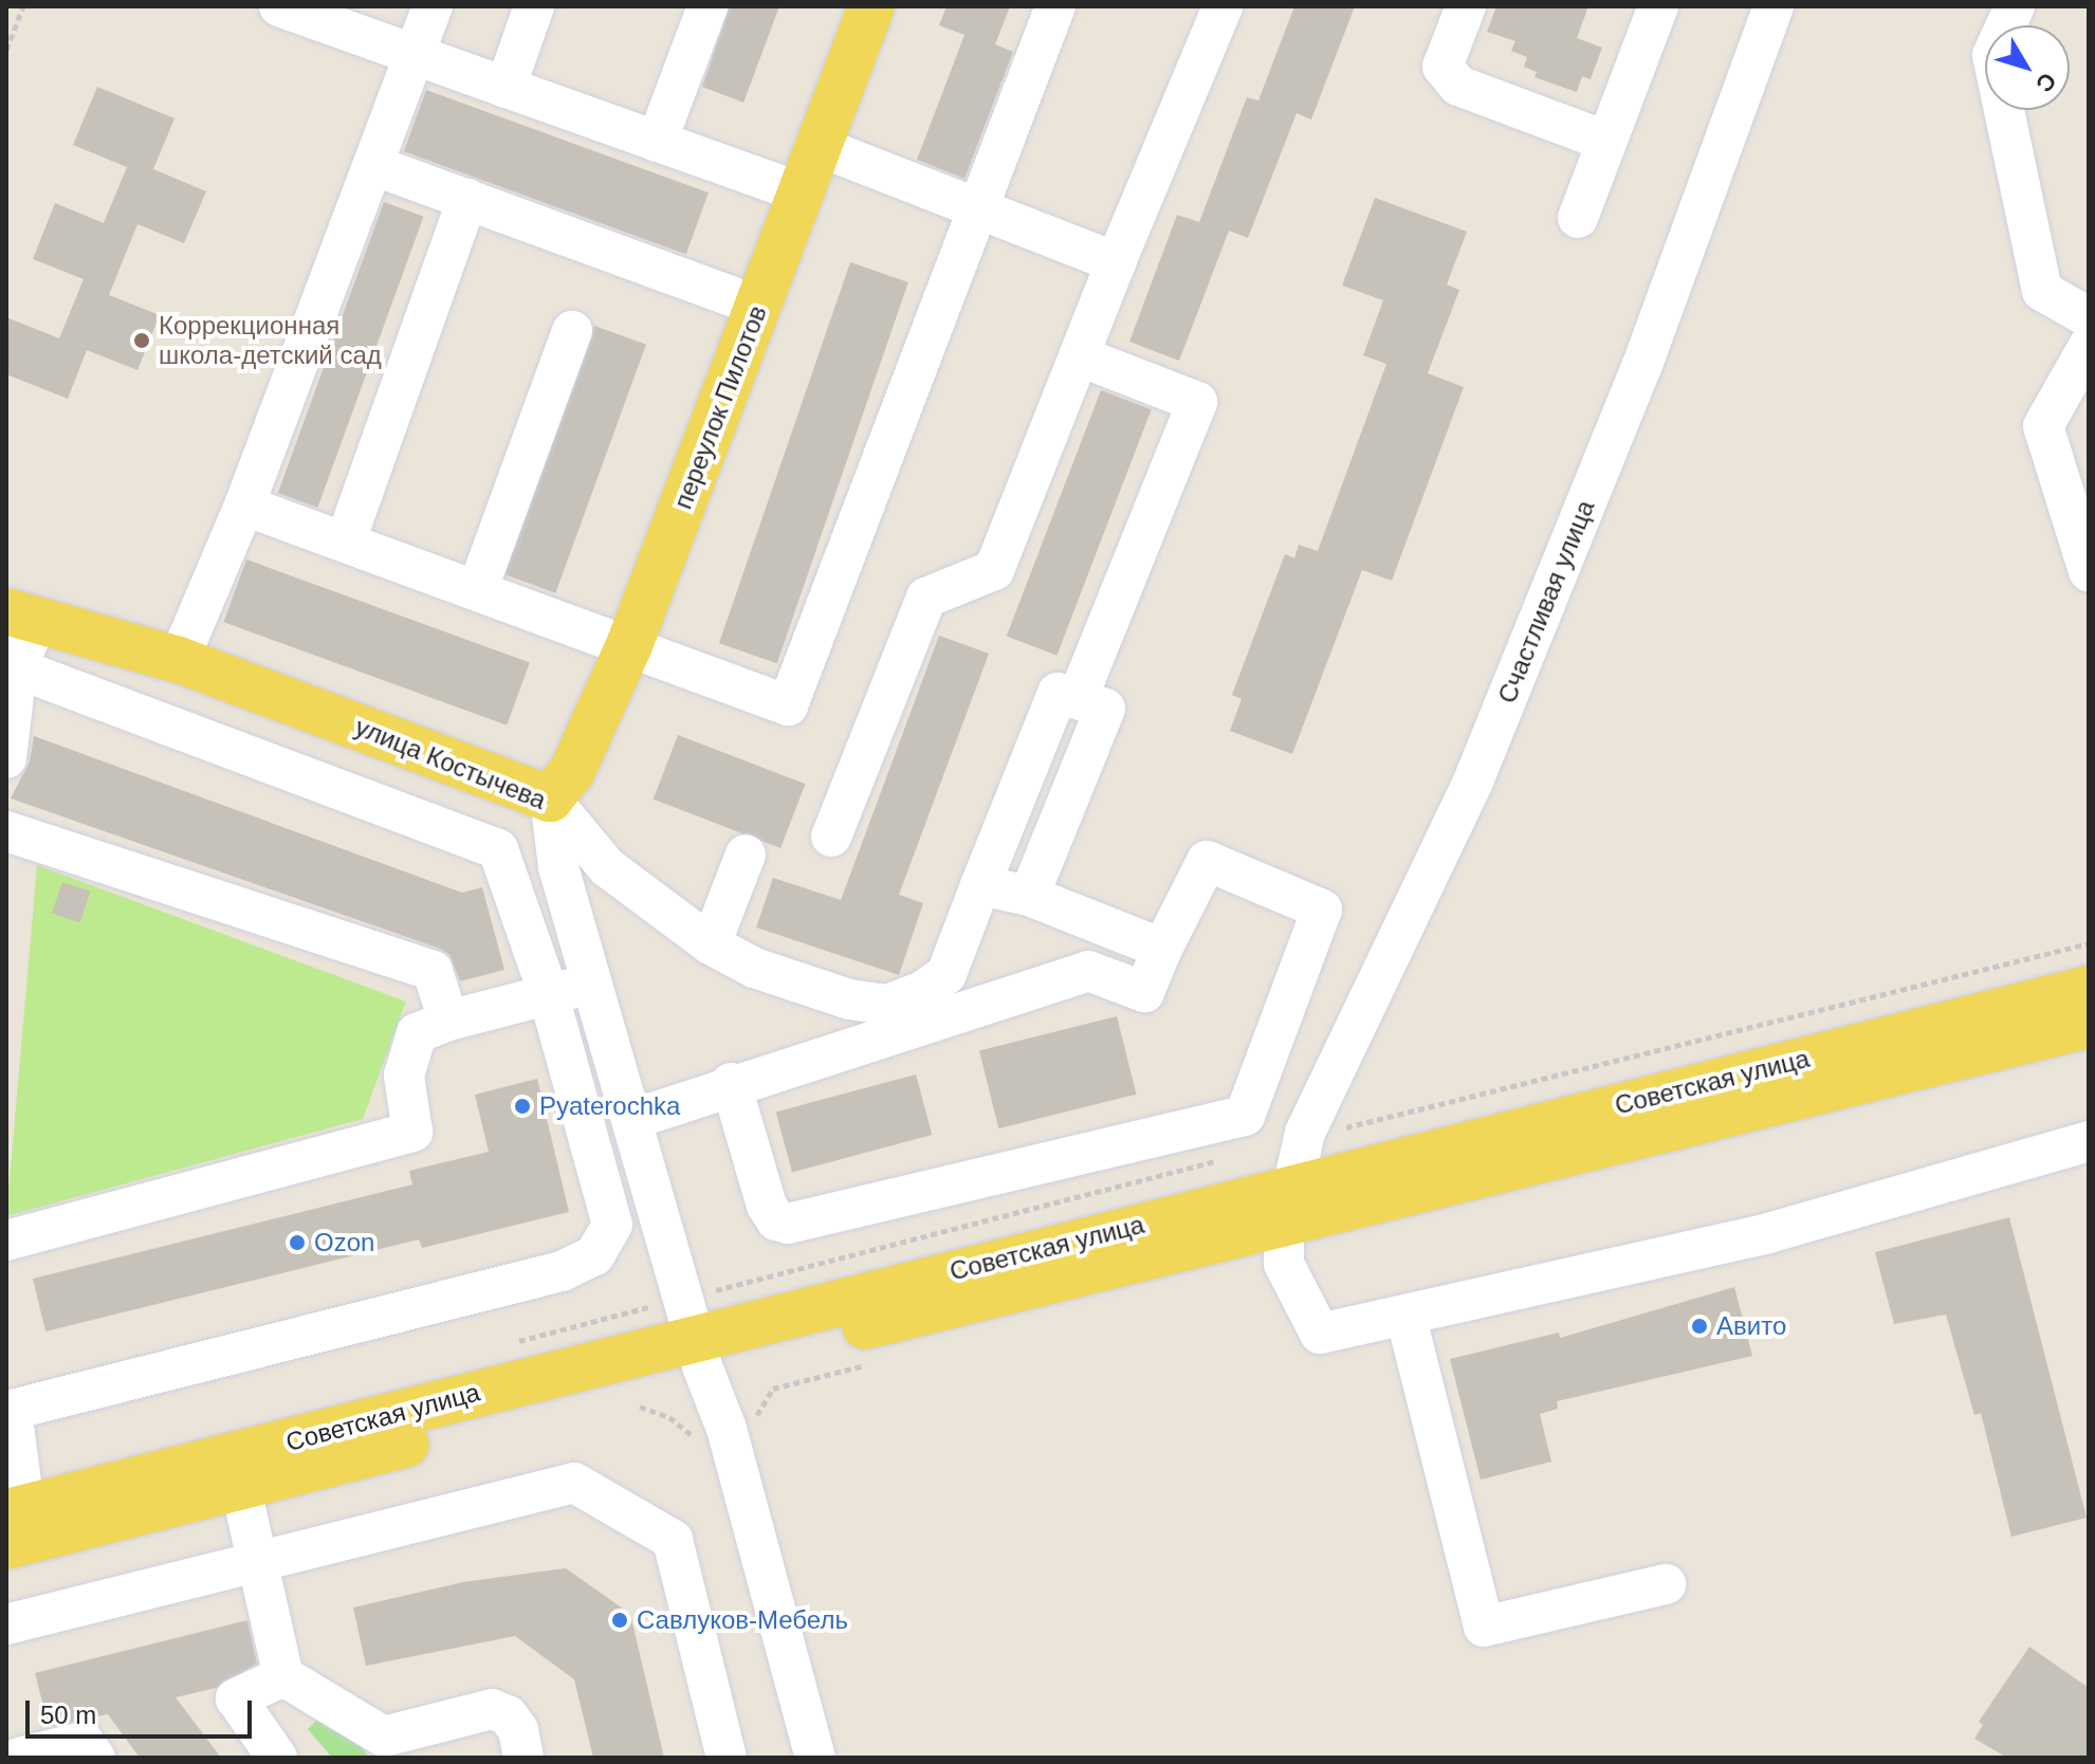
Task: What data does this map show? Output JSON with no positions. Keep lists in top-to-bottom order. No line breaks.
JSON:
{"streets":{"main road":["переулок Пилотов","улица Костычева","Советская улица"],"street":["Счастливая улица"]},"crossings":[["переулок Пилотов","улица Костычева"],["Счастливая улица","Советская улица"]],"places":["Коррекционная школа-детский сад","Pyaterochka","Ozon","Авито","Савлуков-Мебель"],"scale_bar":"50 m","north":"bottom right"}
